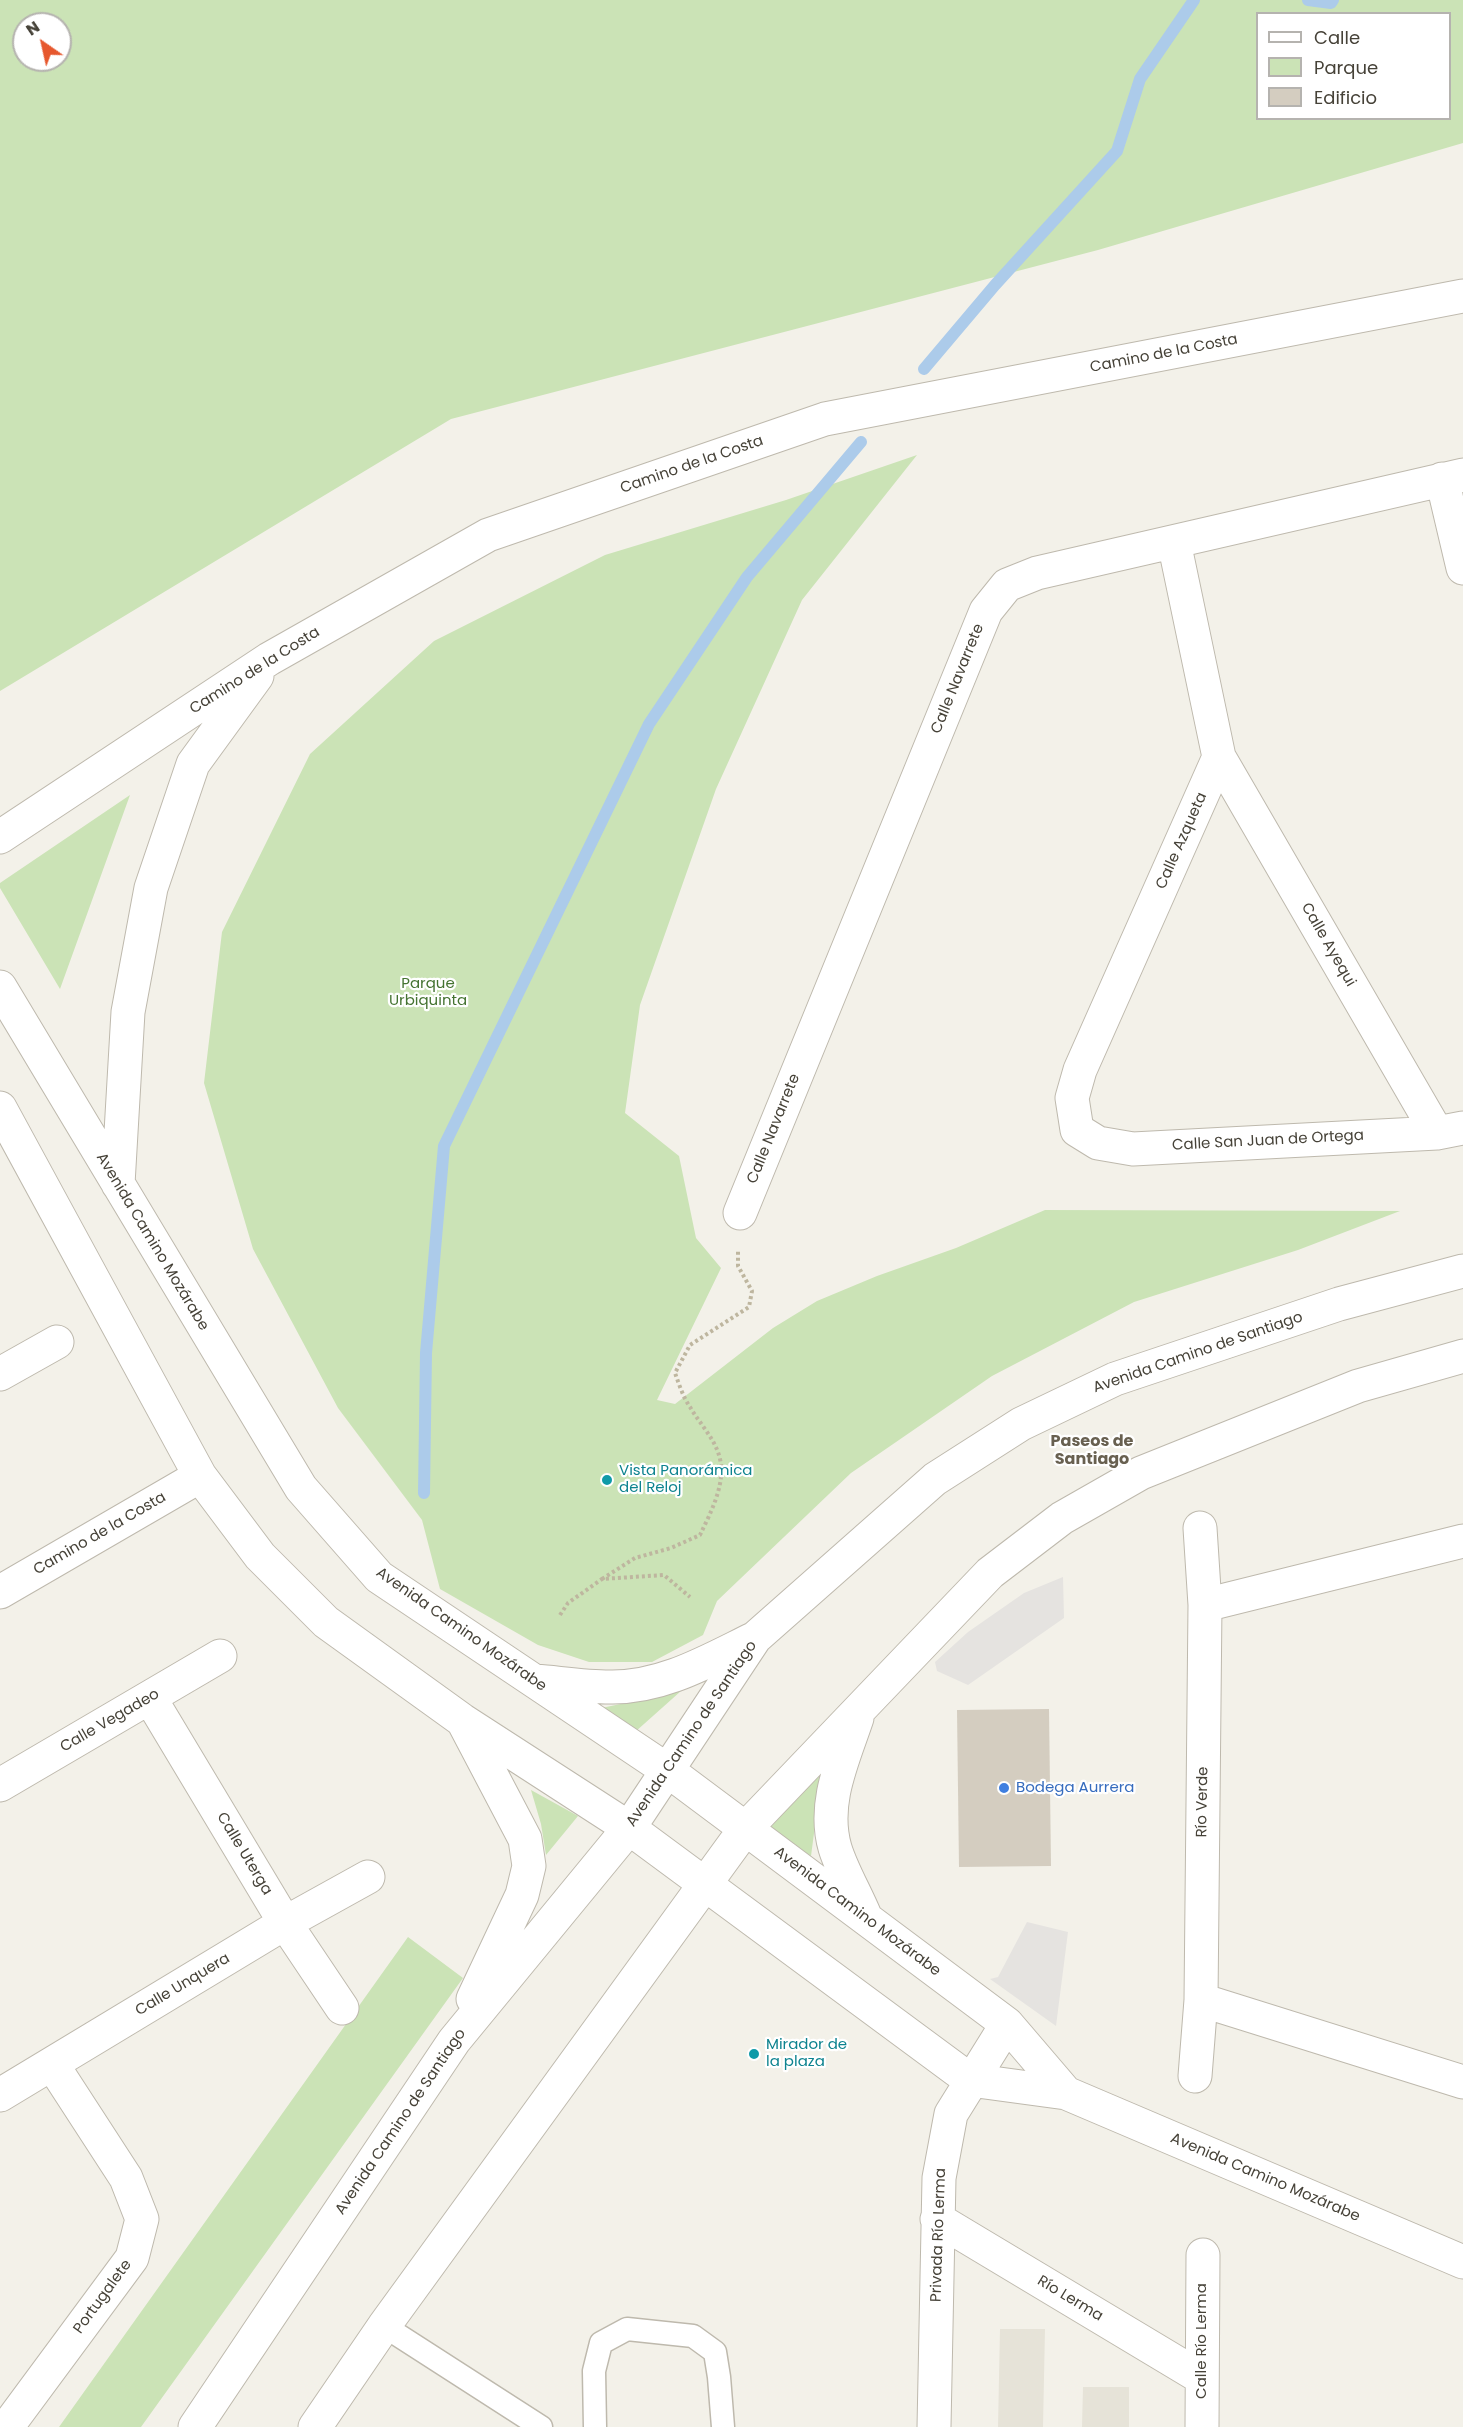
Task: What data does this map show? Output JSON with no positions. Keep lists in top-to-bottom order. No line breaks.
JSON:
{"streets":{"street":["Camino de la Costa","Calle Navarrete","Calle Azqueta","Calle Ayequi","Calle San Juan de Ortega","Avenida Camino Mozárabe","Avenida Camino de Santiago","Calle Vegadeo","Río Verde","Calle Uterga","Calle Unquera","Privada Río Lerma","Portugalete","Río Lerma","Calle Río Lerma"]},"crossings":[["Camino de la Costa","Avenida Camino Mozárabe"],["Calle Azqueta","Calle Ayequi"],["Calle Azqueta","Calle San Juan de Ortega"],["Calle Ayequi","Calle San Juan de Ortega"],["Avenida Camino Mozárabe","Avenida Camino de Santiago"],["Avenida Camino Mozárabe","Privada Río Lerma"],["Calle Vegadeo","Calle Uterga"],["Calle Uterga","Calle Unquera"],["Calle Unquera","Portugalete"],["Privada Río Lerma","Río Lerma"],["Río Lerma","Calle Río Lerma"]],"districts":["Paseos de Santiago"],"parks":["Parque Urbiquinta"],"places":["Vista Panorámica del Reloj","Bodega Aurrera","Mirador de la plaza"],"legend":["Calle","Parque","Edificio"],"north":"top left"}
